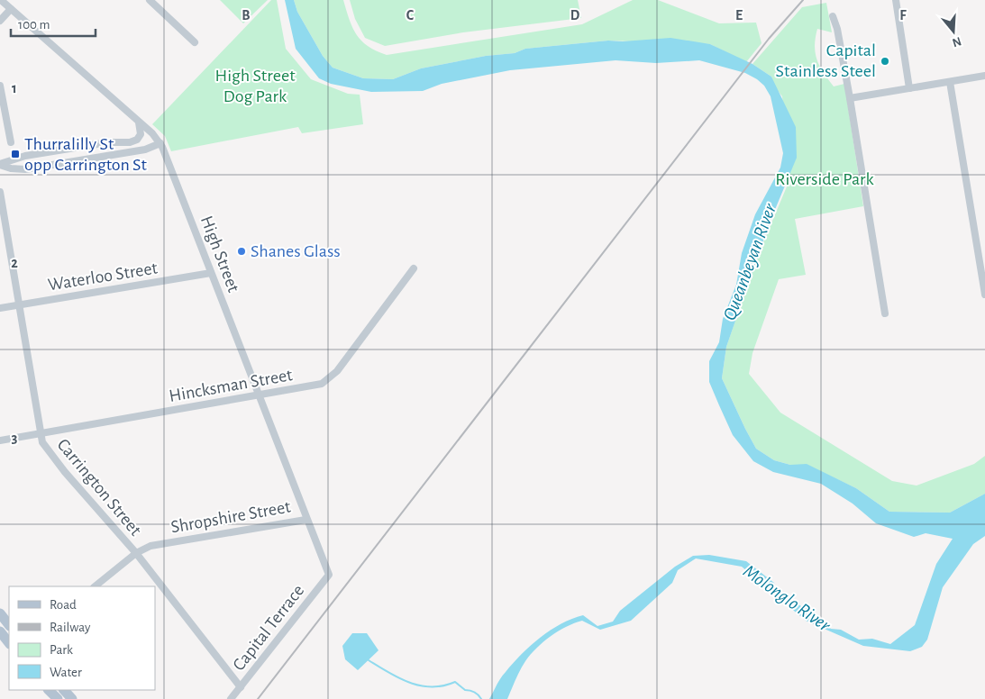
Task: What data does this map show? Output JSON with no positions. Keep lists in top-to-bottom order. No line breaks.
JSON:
{"streets":{"street":["High Street","Waterloo Street","Hincksman Street","Carrington Street","Shropshire Street","Capital Terrace"]},"crossings":[["High Street","Waterloo Street"],["High Street","Hincksman Street"],["High Street","Shropshire Street"],["High Street","Capital Terrace"],["Waterloo Street","Carrington Street"],["Hincksman Street","Carrington Street"],["Carrington Street","Shropshire Street"],["Carrington Street","Capital Terrace"]],"water":["Queanbeyan River","Molonglo River"],"parks":["High Street Dog Park","Riverside Park"],"places":{"other":["Capital Stainless Steel","Shanes Glass"],"transit":["Thurralilly St opp Carrington St"]},"legend":["Road","Railway","Park","Water"],"scale_bar":"100 m","north":"bottom","grid":{"columns":["B","C","D","E","F"],"rows":["1","2","3"]}}
